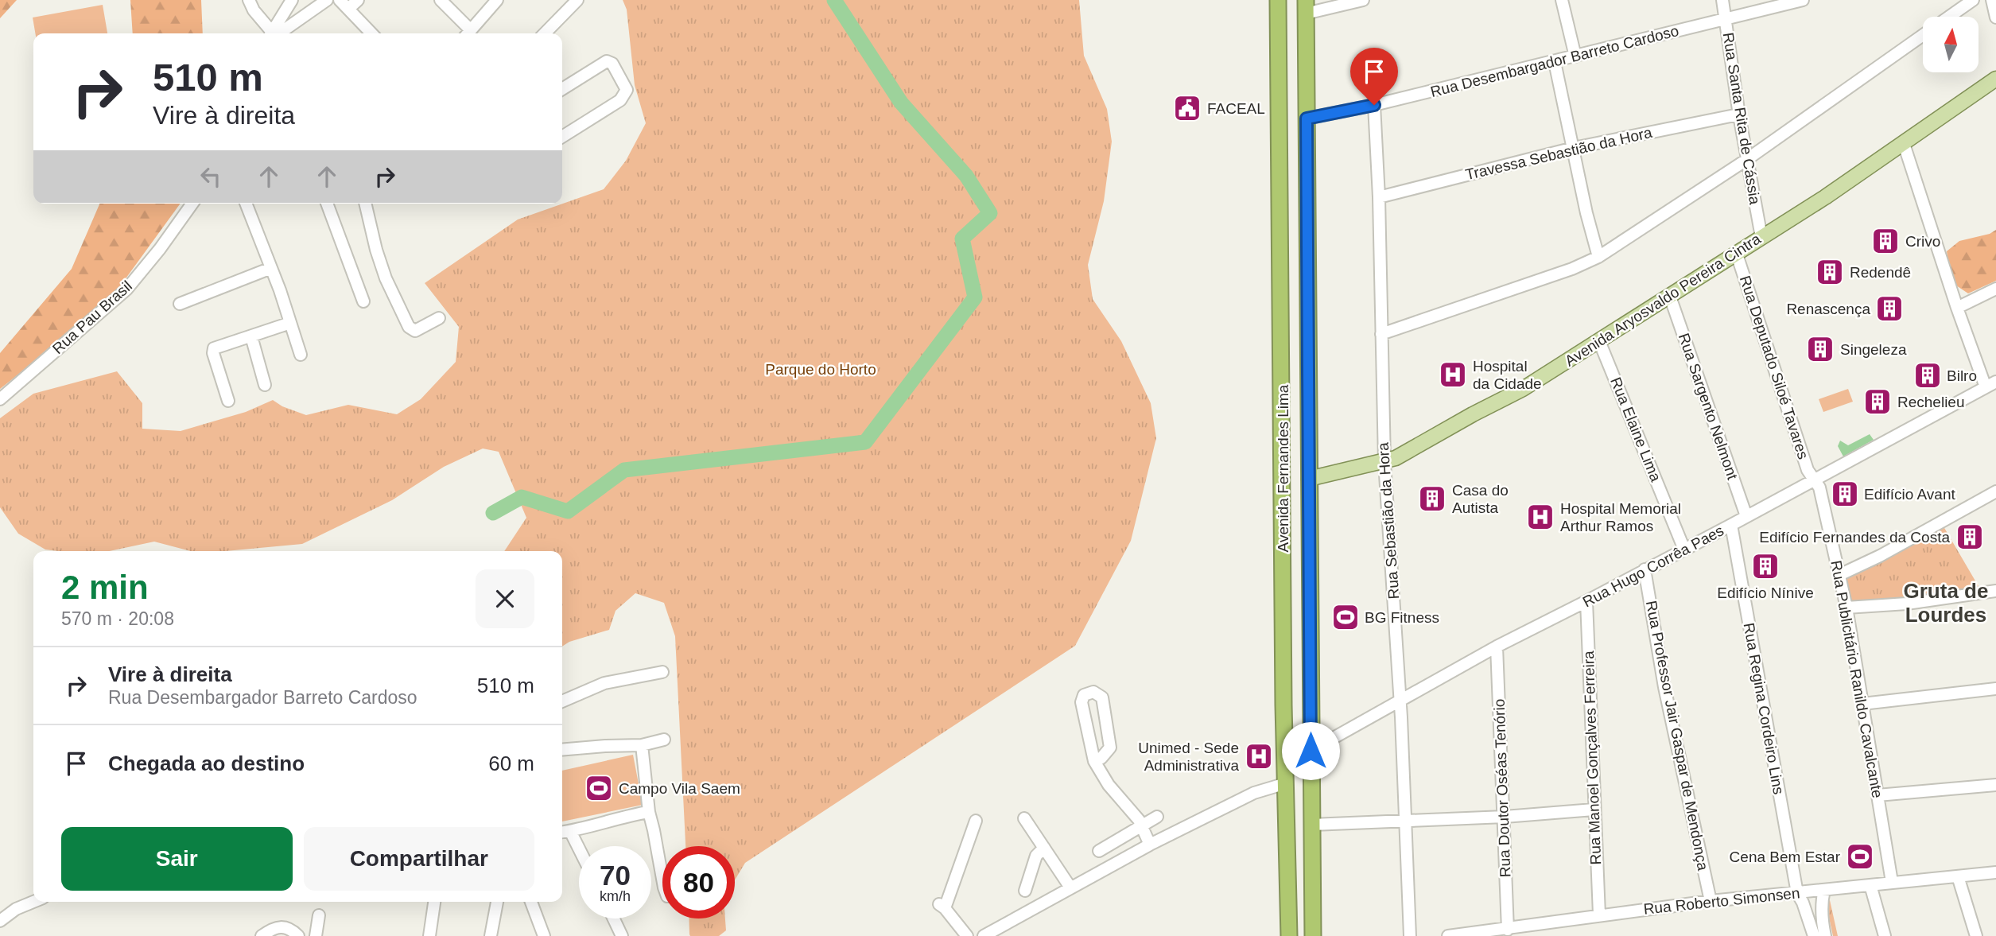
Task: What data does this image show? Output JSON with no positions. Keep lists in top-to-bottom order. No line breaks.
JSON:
{"streets":{"highway":["Avenida Fernandes Lima"],"main road":["Avenida Aryosvaldo Pereira Cintra"],"street":["Rua Desembargador Barreto Cardoso","Rua Santa Rita de Cássia","Travessa Sebastião da Hora","Rua Pau Brasil","Rua Deputado Siloé Tavares","Rua Sargento Nelmont","Rua Elaine Lima","Rua Sebastião da Hora","Rua Hugo Corrêa Paes","Rua Publicitário Ranildo Cavalcante","Rua Regina Cordeiro Lins","Rua Professor Jair Gaspar de Mendonça","Rua Manoel Gonçalves Ferreira","Rua Doutor Oséas Tenório","Rua Roberto Simonsen"]},"crossings":[["Rua Desembargador Barreto Cardoso","Rua Santa Rita de Cássia"],["Rua Desembargador Barreto Cardoso","Avenida Fernandes Lima"],["Rua Desembargador Barreto Cardoso","Rua Sebastião da Hora"],["Rua Santa Rita de Cássia","Travessa Sebastião da Hora"],["Rua Santa Rita de Cássia","Avenida Aryosvaldo Pereira Cintra"],["Travessa Sebastião da Hora","Rua Sebastião da Hora"],["Avenida Aryosvaldo Pereira Cintra","Rua Deputado Siloé Tavares"],["Avenida Aryosvaldo Pereira Cintra","Rua Sargento Nelmont"],["Avenida Aryosvaldo Pereira Cintra","Rua Elaine Lima"],["Avenida Aryosvaldo Pereira Cintra","Avenida Fernandes Lima"],["Avenida Aryosvaldo Pereira Cintra","Rua Sebastião da Hora"],["Rua Deputado Siloé Tavares","Rua Hugo Corrêa Paes"],["Rua Deputado Siloé Tavares","Rua Publicitário Ranildo Cavalcante"],["Rua Sargento Nelmont","Rua Hugo Corrêa Paes"],["Rua Elaine Lima","Rua Hugo Corrêa Paes"],["Avenida Fernandes Lima","Rua Hugo Corrêa Paes"],["Rua Sebastião da Hora","Rua Hugo Corrêa Paes"],["Rua Hugo Corrêa Paes","Rua Publicitário Ranildo Cavalcante"],["Rua Hugo Corrêa Paes","Rua Regina Cordeiro Lins"],["Rua Hugo Corrêa Paes","Rua Professor Jair Gaspar de Mendonça"],["Rua Hugo Corrêa Paes","Rua Manoel Gonçalves Ferreira"],["Rua Hugo Corrêa Paes","Rua Doutor Oséas Tenório"],["Rua Publicitário Ranildo Cavalcante","Rua Roberto Simonsen"],["Rua Regina Cordeiro Lins","Rua Roberto Simonsen"],["Rua Professor Jair Gaspar de Mendonça","Rua Roberto Simonsen"],["Rua Manoel Gonçalves Ferreira","Rua Roberto Simonsen"],["Rua Doutor Oséas Tenório","Rua Roberto Simonsen"]],"districts":["Gruta de Lourdes"],"parks":["Parque do Horto"],"places":{"public building":["FACEAL"],"building":["Crivo","Redendê","Renascença","Singeleza","Bilro","Rechelieu","Edifício Avant","Casa do Autista","Edifício Fernandes da Costa","Edifício Nínive"],"hospital":["Hospital da Cidade","Hospital Memorial Arthur Ramos","Unimed - Sede Administrativa"],"sports":["BG Fitness","Campo Vila Saem","Cena Bem Estar"]},"north":"top","page":{"turn":["510 m","Vire à direita"],"heading":["2 min","570 m · 20:08"],"list":[{"name":"Vire à direita","note":"Rua Desembargador Barreto Cardoso","value":"510 m"},{"name":"Chegada ao destino","value":"60 m"}],"buttons":["Sair","Compartilhar"],"speed":"70 km/h","limit":"80"}}
